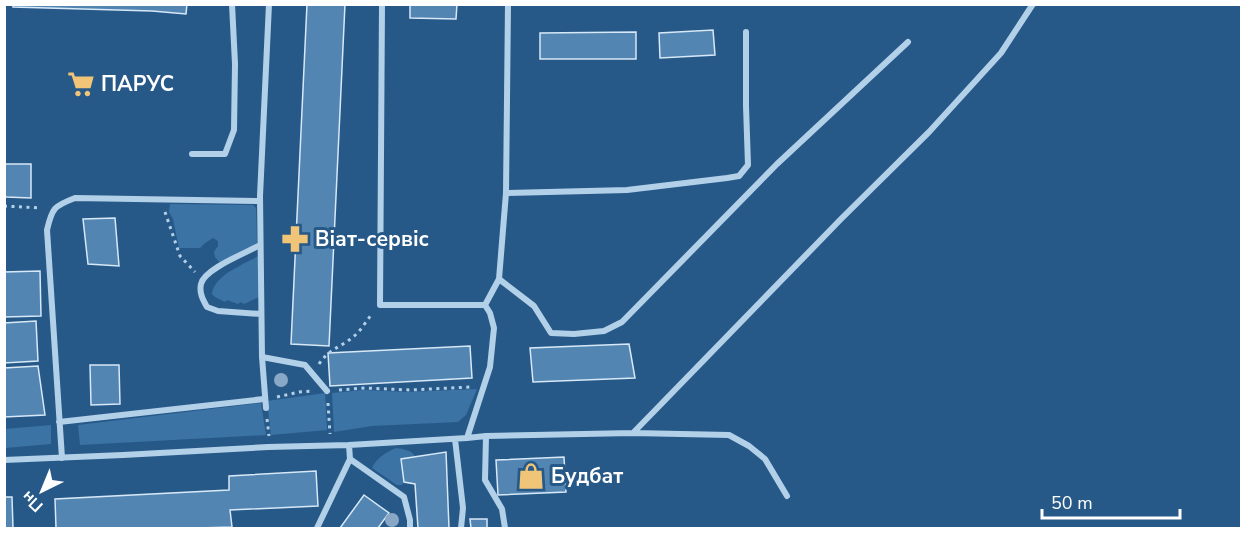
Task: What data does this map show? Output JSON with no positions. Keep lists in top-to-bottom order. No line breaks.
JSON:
{"places":{"supermarket":["ПАРУС"],"pharmacy":["Віат-сервіс"],"shop":["Будбат"]},"scale_bar":"50 m","north":"bottom left"}
